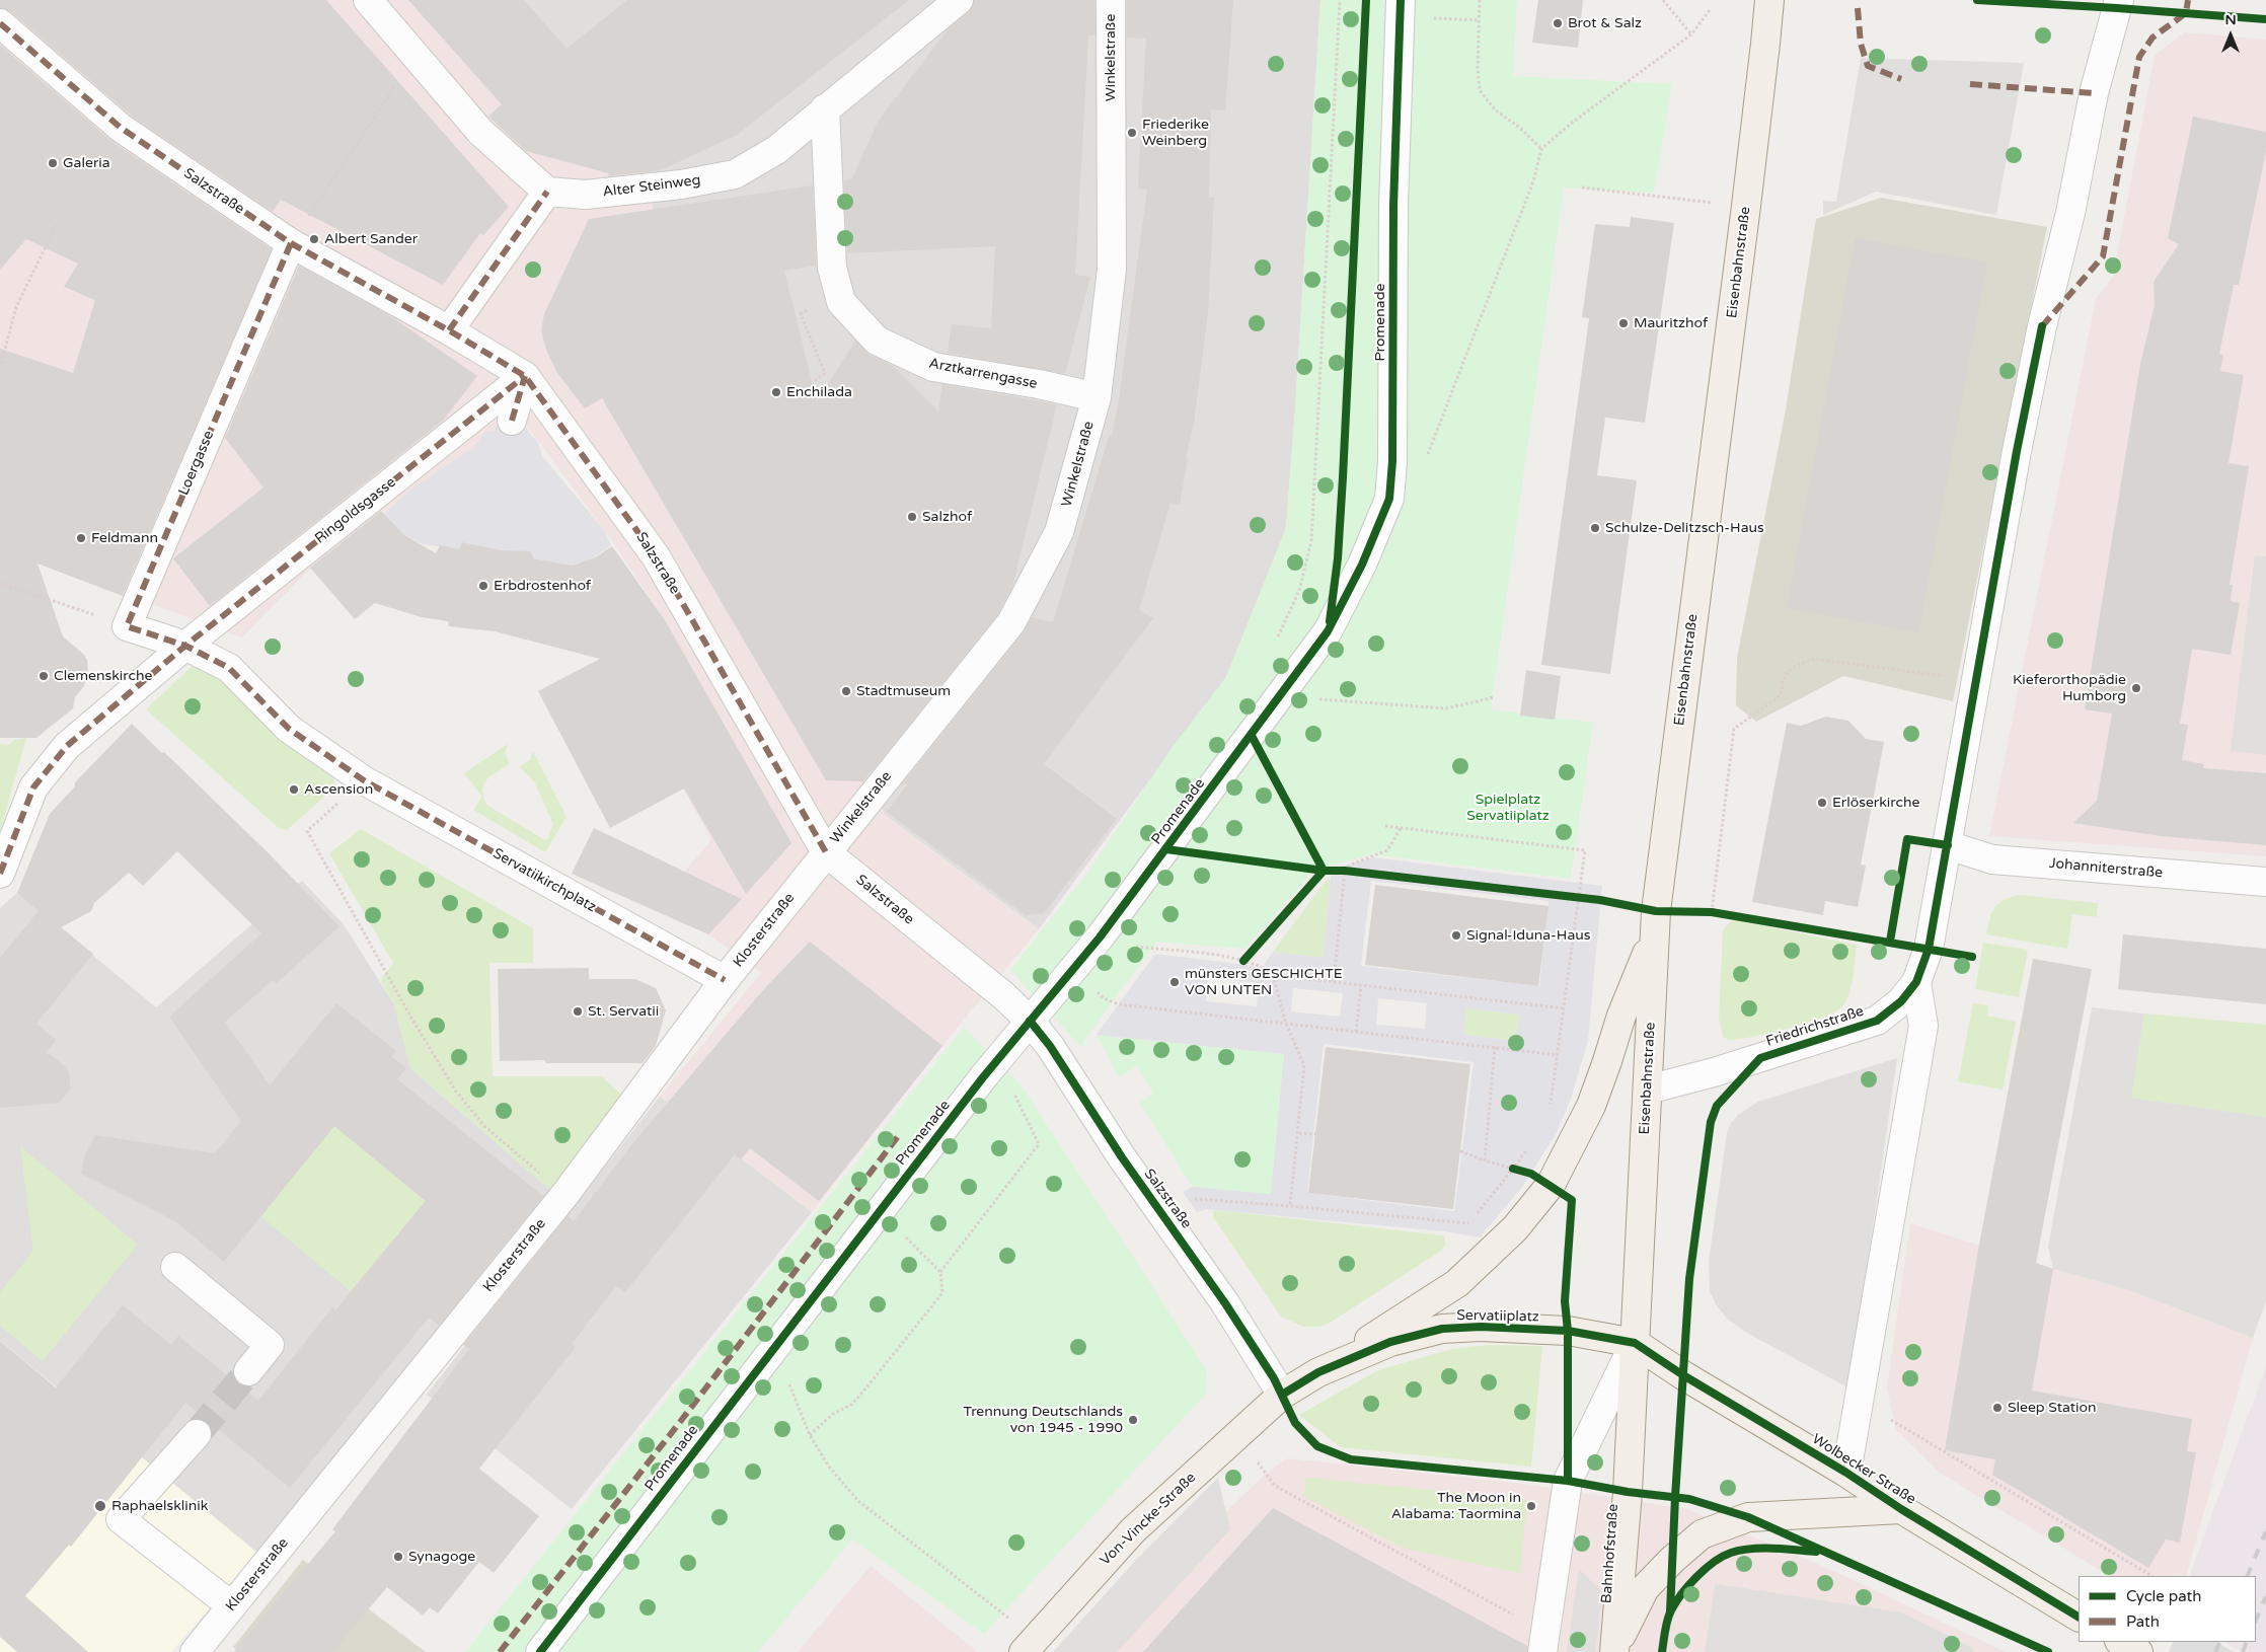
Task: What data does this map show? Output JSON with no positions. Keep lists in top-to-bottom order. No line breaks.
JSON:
{"streets":{"main road":["Eisenbahnstraße","Servatiiplatz","Wolbecker Straße","Von-Vincke-Straße","Bahnhofstraße"],"street":["Winkelstraße","Alter Steinweg","Salzstraße","Promenade","Arztkarrengasse","Loergasse","Ringoldsgasse","Johanniterstraße","Servatiikirchplatz","Klosterstraße","Friedrichstraße"]},"crossings":[["Winkelstraße","Salzstraße"],["Winkelstraße","Arztkarrengasse"],["Winkelstraße","Klosterstraße"],["Alter Steinweg","Arztkarrengasse"],["Salzstraße","Promenade"],["Salzstraße","Loergasse"],["Salzstraße","Ringoldsgasse"],["Salzstraße","Klosterstraße"],["Salzstraße","Servatiiplatz"],["Salzstraße","Von-Vincke-Straße"],["Eisenbahnstraße","Friedrichstraße"],["Eisenbahnstraße","Servatiiplatz"],["Eisenbahnstraße","Wolbecker Straße"],["Eisenbahnstraße","Bahnhofstraße"],["Ringoldsgasse","Servatiikirchplatz"],["Johanniterstraße","Friedrichstraße"],["Servatiikirchplatz","Klosterstraße"],["Servatiiplatz","Wolbecker Straße"],["Servatiiplatz","Von-Vincke-Straße"],["Servatiiplatz","Bahnhofstraße"],["Wolbecker Straße","Bahnhofstraße"]],"parks":["Spielplatz Servatiiplatz"],"places":["Brot & Salz","Friederike Weinberg","Galeria","Albert Sander","Mauritzhof","Enchilada","Salzhof","Schulze-Delitzsch-Haus","Feldmann","Erbdrostenhof","Clemenskirche","Kieferorthopädie Humborg","Stadtmuseum","Ascension","Erlöserkirche","Signal-Iduna-Haus","münsters GESCHICHTE VON UNTEN","St. Servatii","Sleep Station","Trennung Deutschlands von 1945 - 1990","Raphaelsklinik","The Moon in Alabama: Taormina","Synagoge"],"legend":["Cycle path","Path"],"north":"top"}
